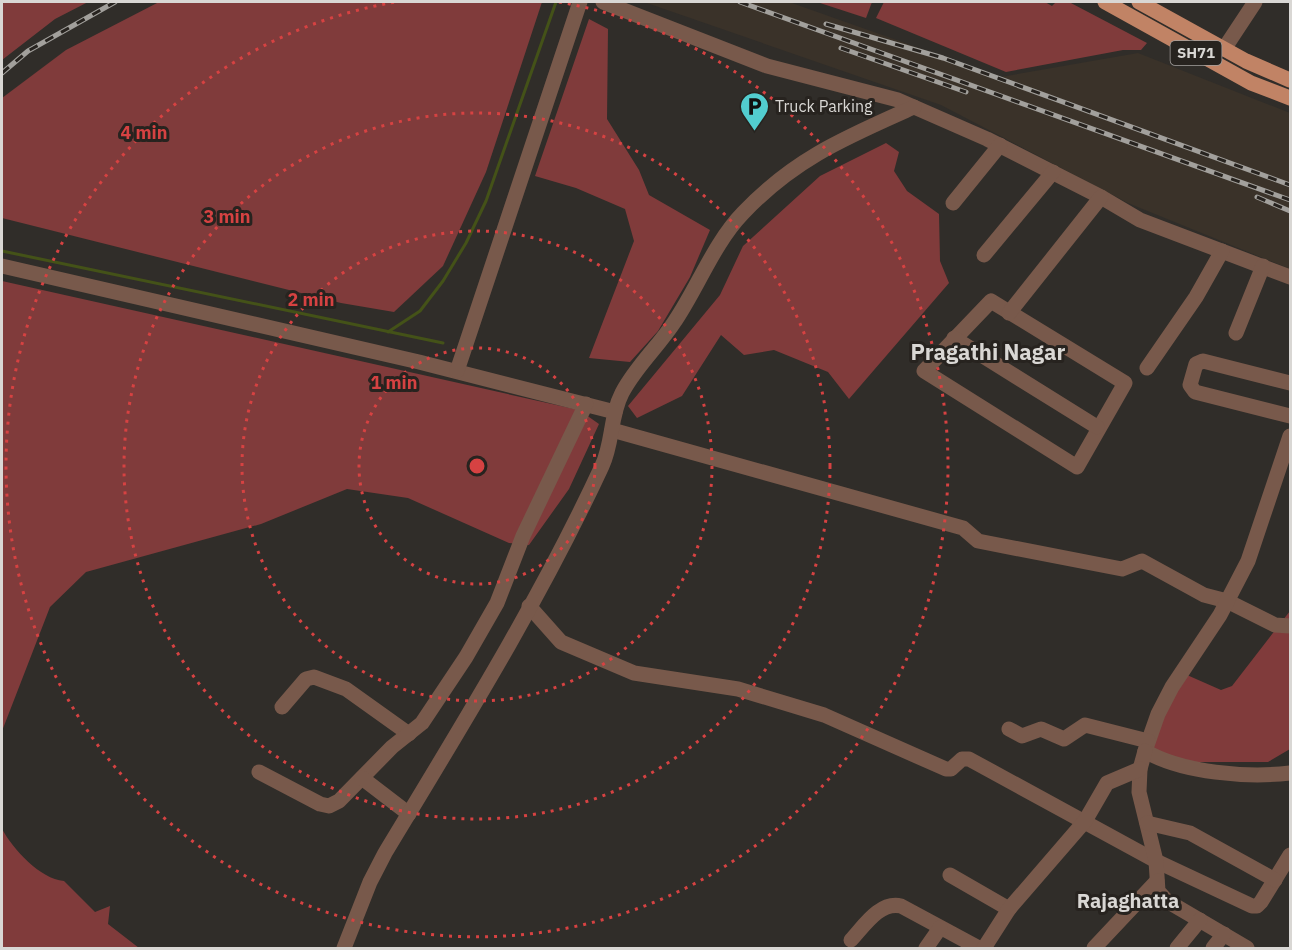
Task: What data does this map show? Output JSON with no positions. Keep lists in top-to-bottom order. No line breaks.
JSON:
{"streets":{"main road":["SH71"]},"districts":["Pragathi Nagar","Rajaghatta"],"places":{"parking":["Truck Parking"]},"rings":["4 min","3 min","2 min","1 min"]}
